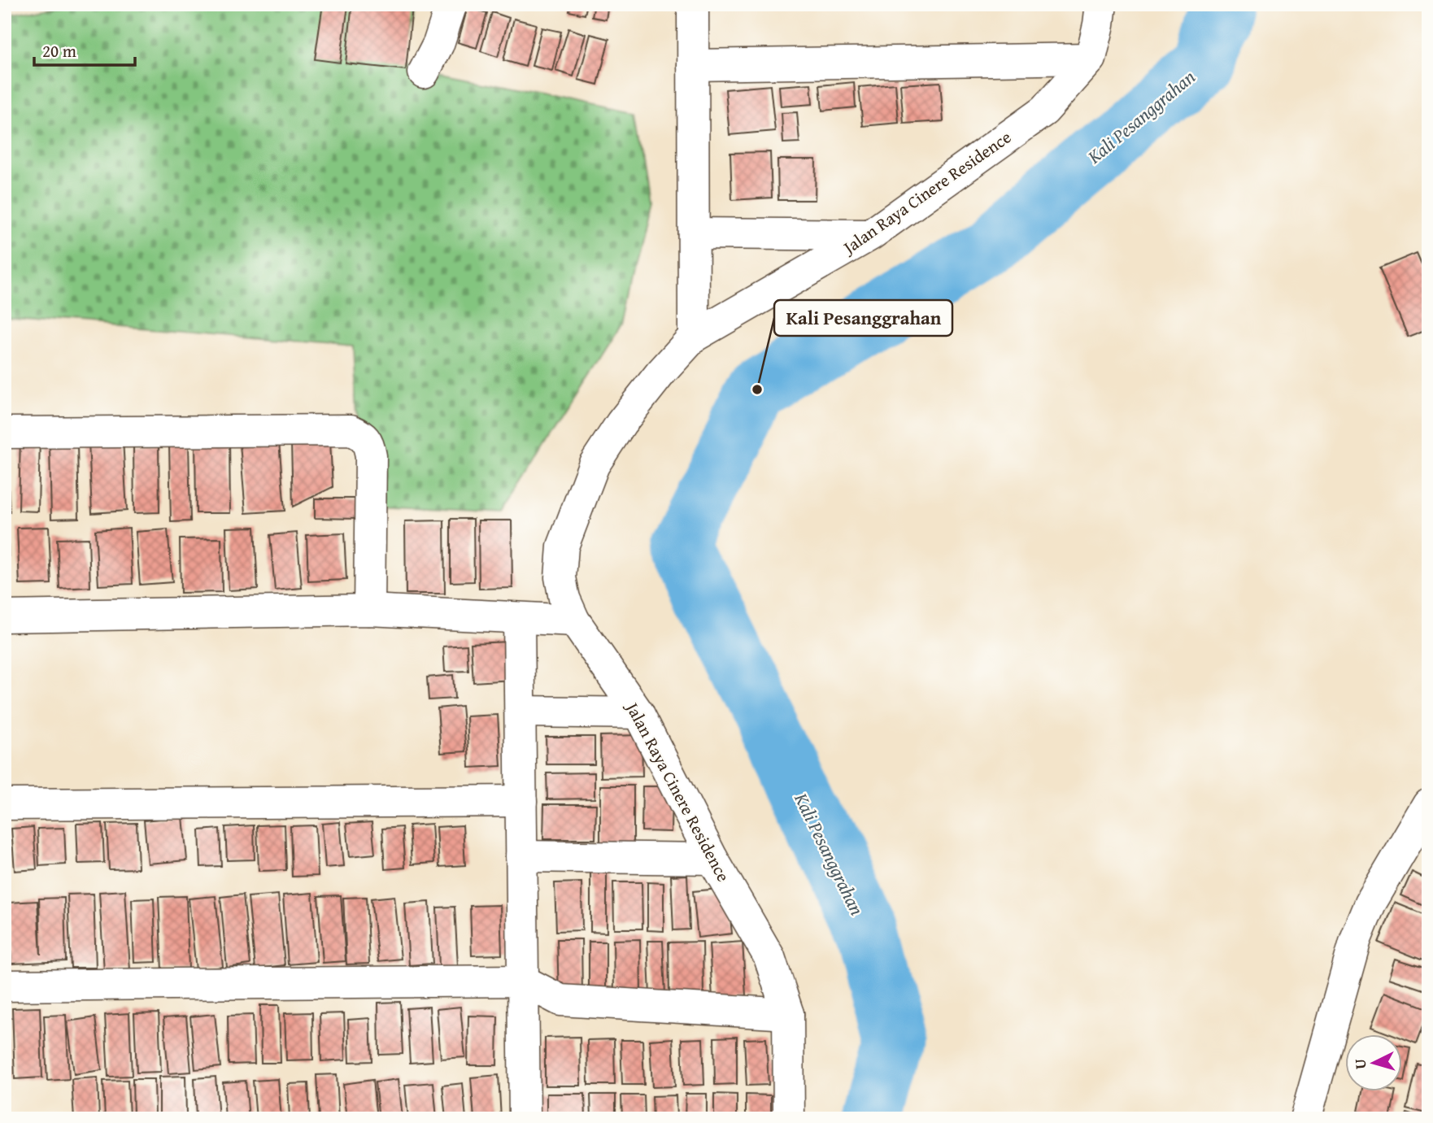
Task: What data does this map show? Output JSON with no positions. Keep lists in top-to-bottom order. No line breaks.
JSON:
{"streets":{"street":["Jalan Raya Cinere Residence"]},"water":["Kali Pesanggrahan"],"places":["Kali Pesanggrahan"],"scale_bar":"20 m","north":"left"}
